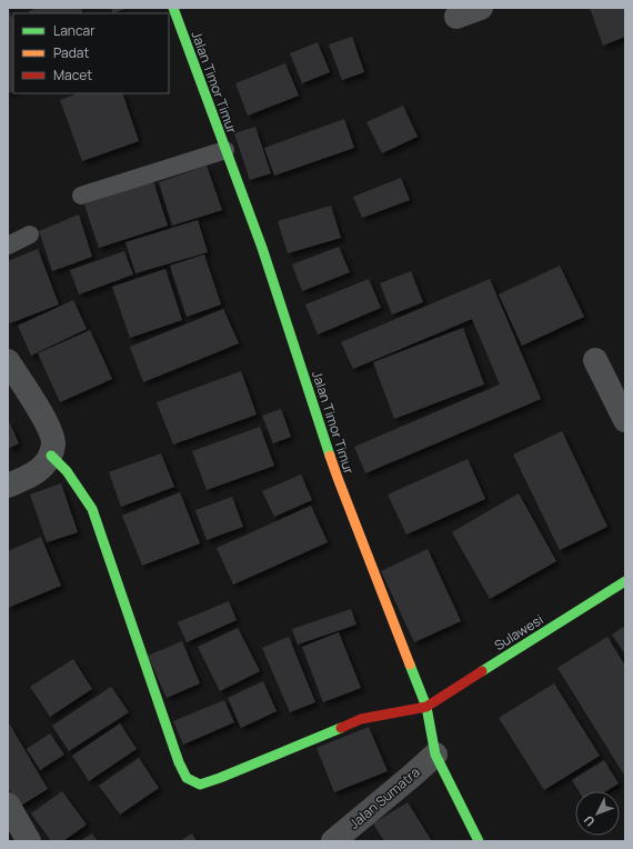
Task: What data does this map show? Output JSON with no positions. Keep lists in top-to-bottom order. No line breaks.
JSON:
{"streets":{"street":["Jalan Timor Timur","Sulawesi","Jalan Sumatra"]},"crossings":[["Jalan Timor Timur","Sulawesi"],["Jalan Timor Timur","Jalan Sumatra"]],"legend":["Lancar","Padat","Macet"],"north":"bottom left"}
